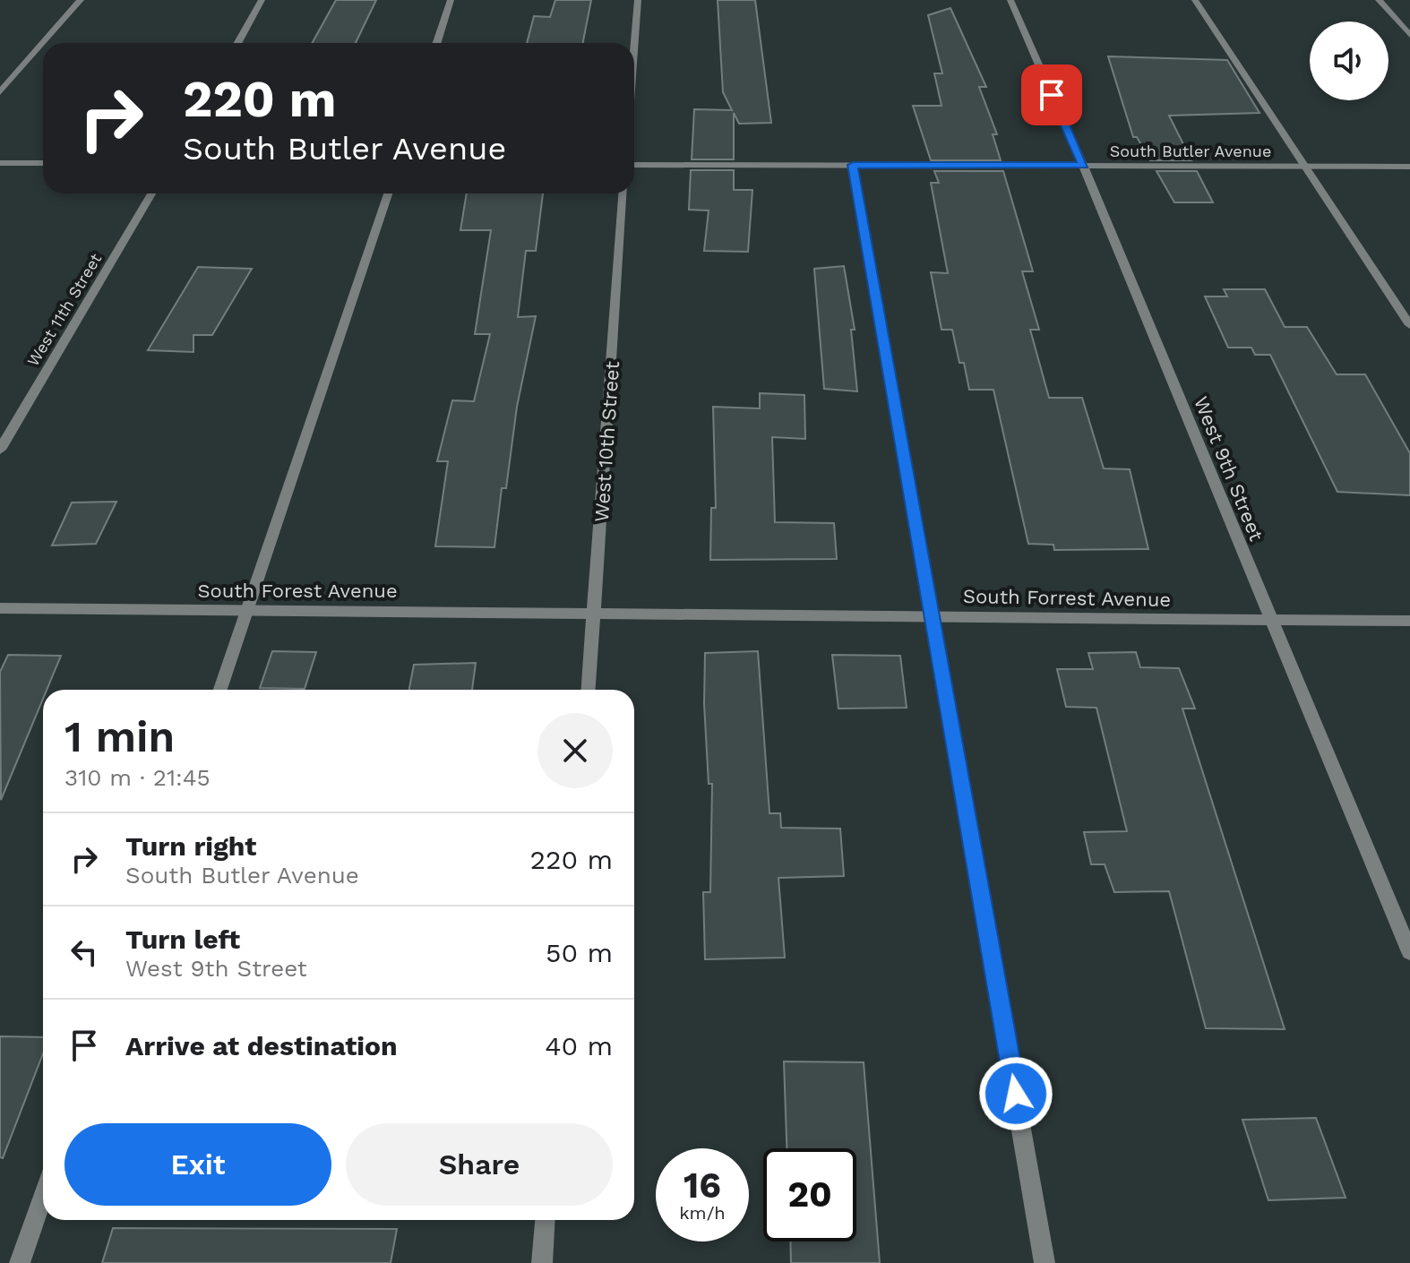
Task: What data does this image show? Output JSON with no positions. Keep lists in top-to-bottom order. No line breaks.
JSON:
{"streets":{"street":["South Butler Avenue","West 11th Street","West 10th Street","West 9th Street","South Forest Avenue","South Forrest Avenue"]},"crossings":[["South Butler Avenue","West 9th Street"],["West 10th Street","South Forest Avenue"],["West 10th Street","South Forrest Avenue"],["West 9th Street","South Forrest Avenue"],["South Forest Avenue","South Forrest Avenue"]],"page":{"turn":["220 m","South Butler Avenue"],"heading":["1 min","310 m · 21:45"],"list":[{"name":"Turn right","note":"South Butler Avenue","value":"220 m"},{"name":"Turn left","note":"West 9th Street","value":"50 m"},{"name":"Arrive at destination","value":"40 m"}],"buttons":["Exit","Share"],"speed":"16 km/h","limit":"20"}}
